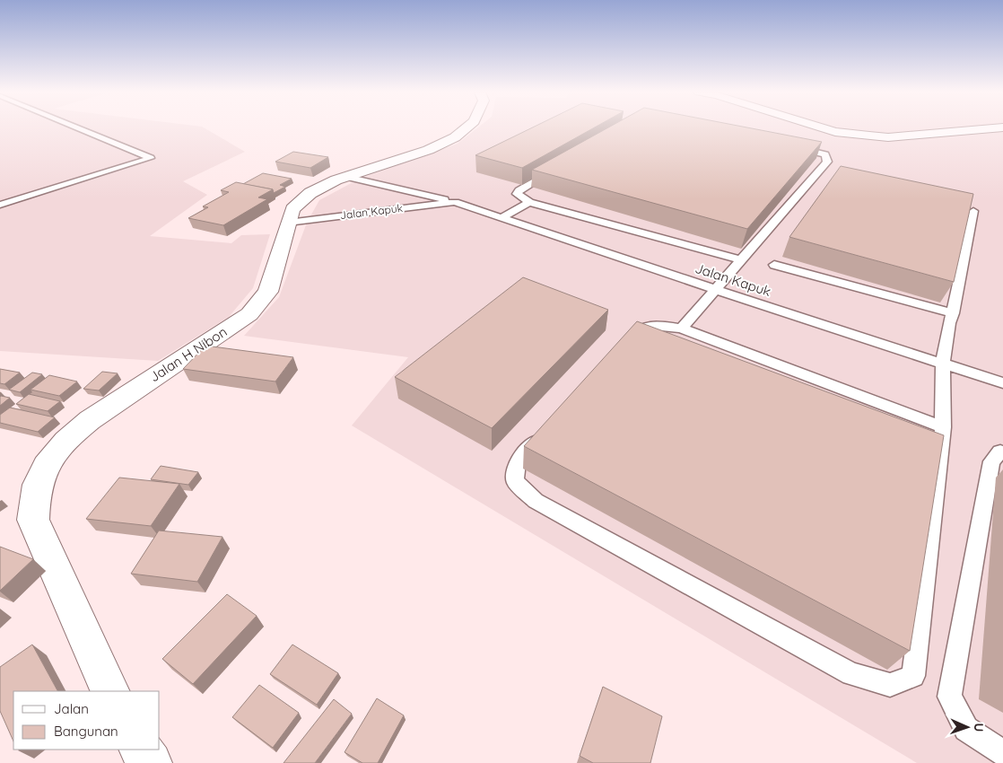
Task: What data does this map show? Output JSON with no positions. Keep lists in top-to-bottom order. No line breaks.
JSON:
{"streets":{"street":["Jalan H Nibon"],"lane":["Jalan Kapuk"]},"crossings":[["Jalan Kapuk","Jalan H Nibon"]],"legend":["Jalan","Bangunan"],"north":"right"}
